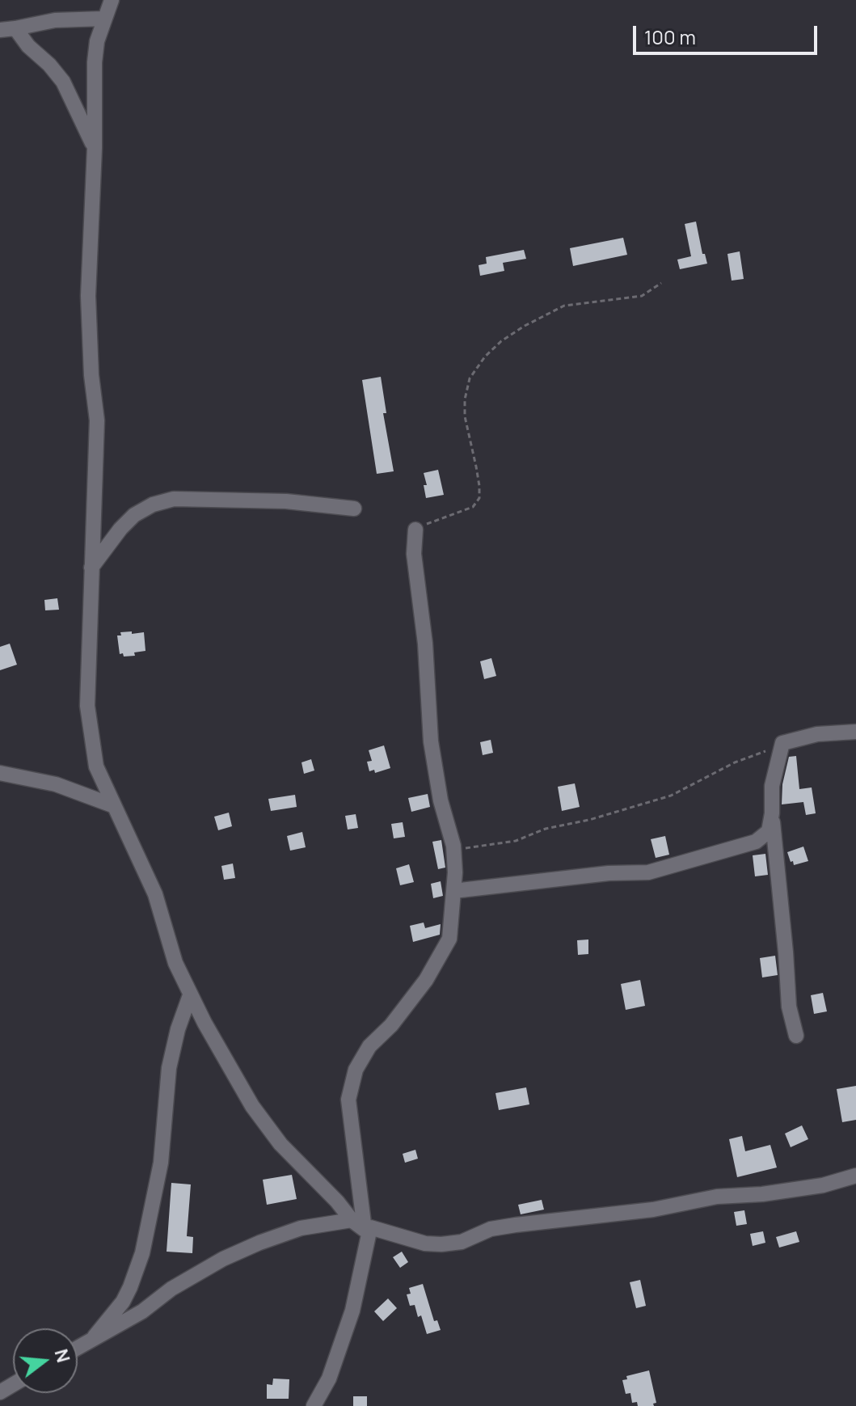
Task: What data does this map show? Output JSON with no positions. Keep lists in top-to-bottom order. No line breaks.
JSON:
{"scale_bar":"100 m","north":"right"}
